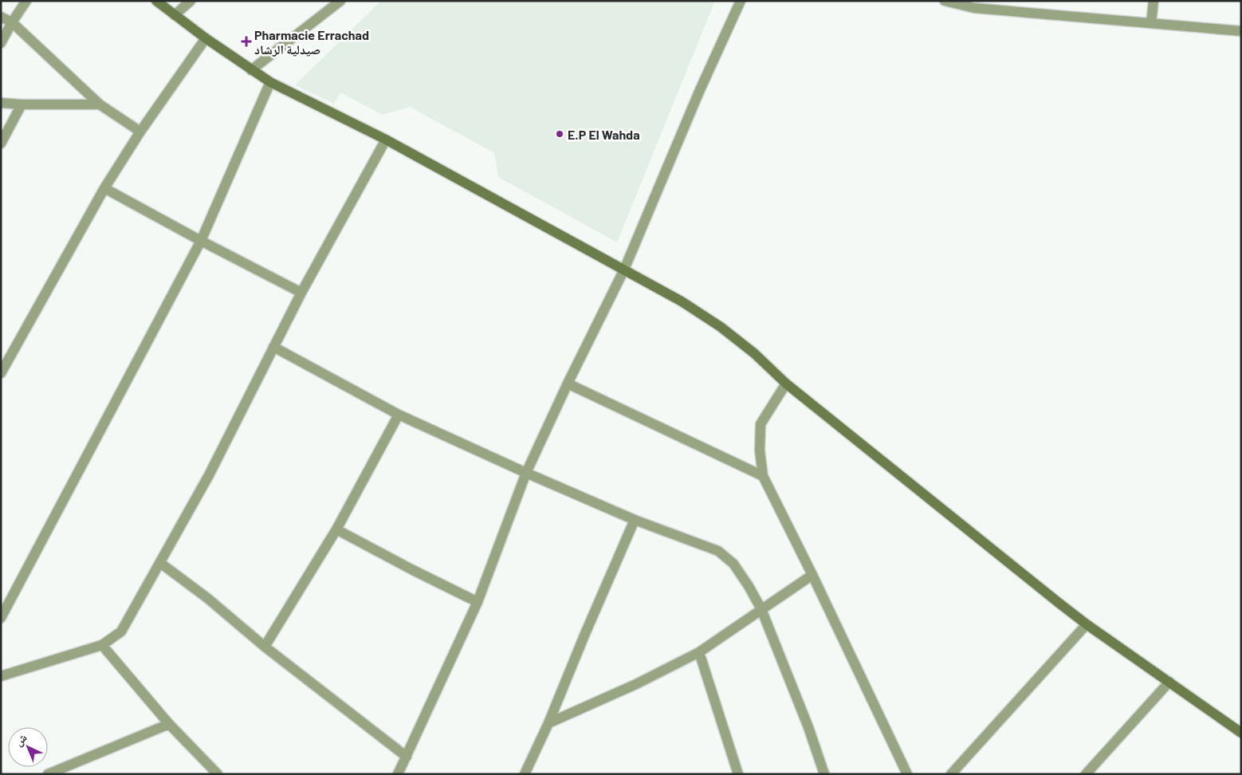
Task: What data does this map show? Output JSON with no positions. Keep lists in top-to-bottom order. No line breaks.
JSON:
{"places":{"health":["Pharmacie Errachad صيدلية الرشاد"],"other":["E.P El Wahda"]},"north":"top left"}
